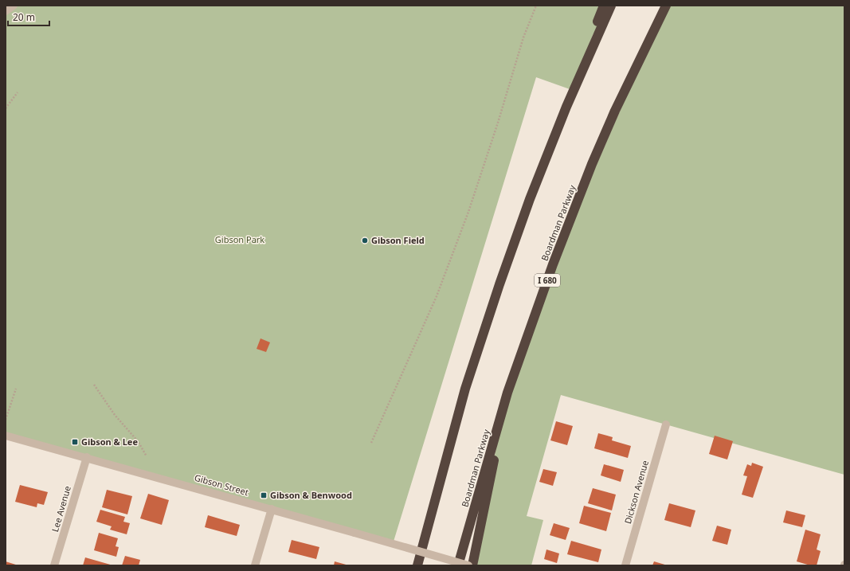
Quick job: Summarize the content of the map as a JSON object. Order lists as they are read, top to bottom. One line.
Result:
{"streets":{"highway":["Boardman Parkway","I 680"],"street":["Gibson Street","Dickson Avenue","Lee Avenue"]},"crossings":[["Gibson Street","Lee Avenue"]],"parks":["Gibson Park"],"places":{"other":["Gibson Field"],"transit":["Gibson & Lee","Gibson & Benwood"]},"scale_bar":"20 m"}
